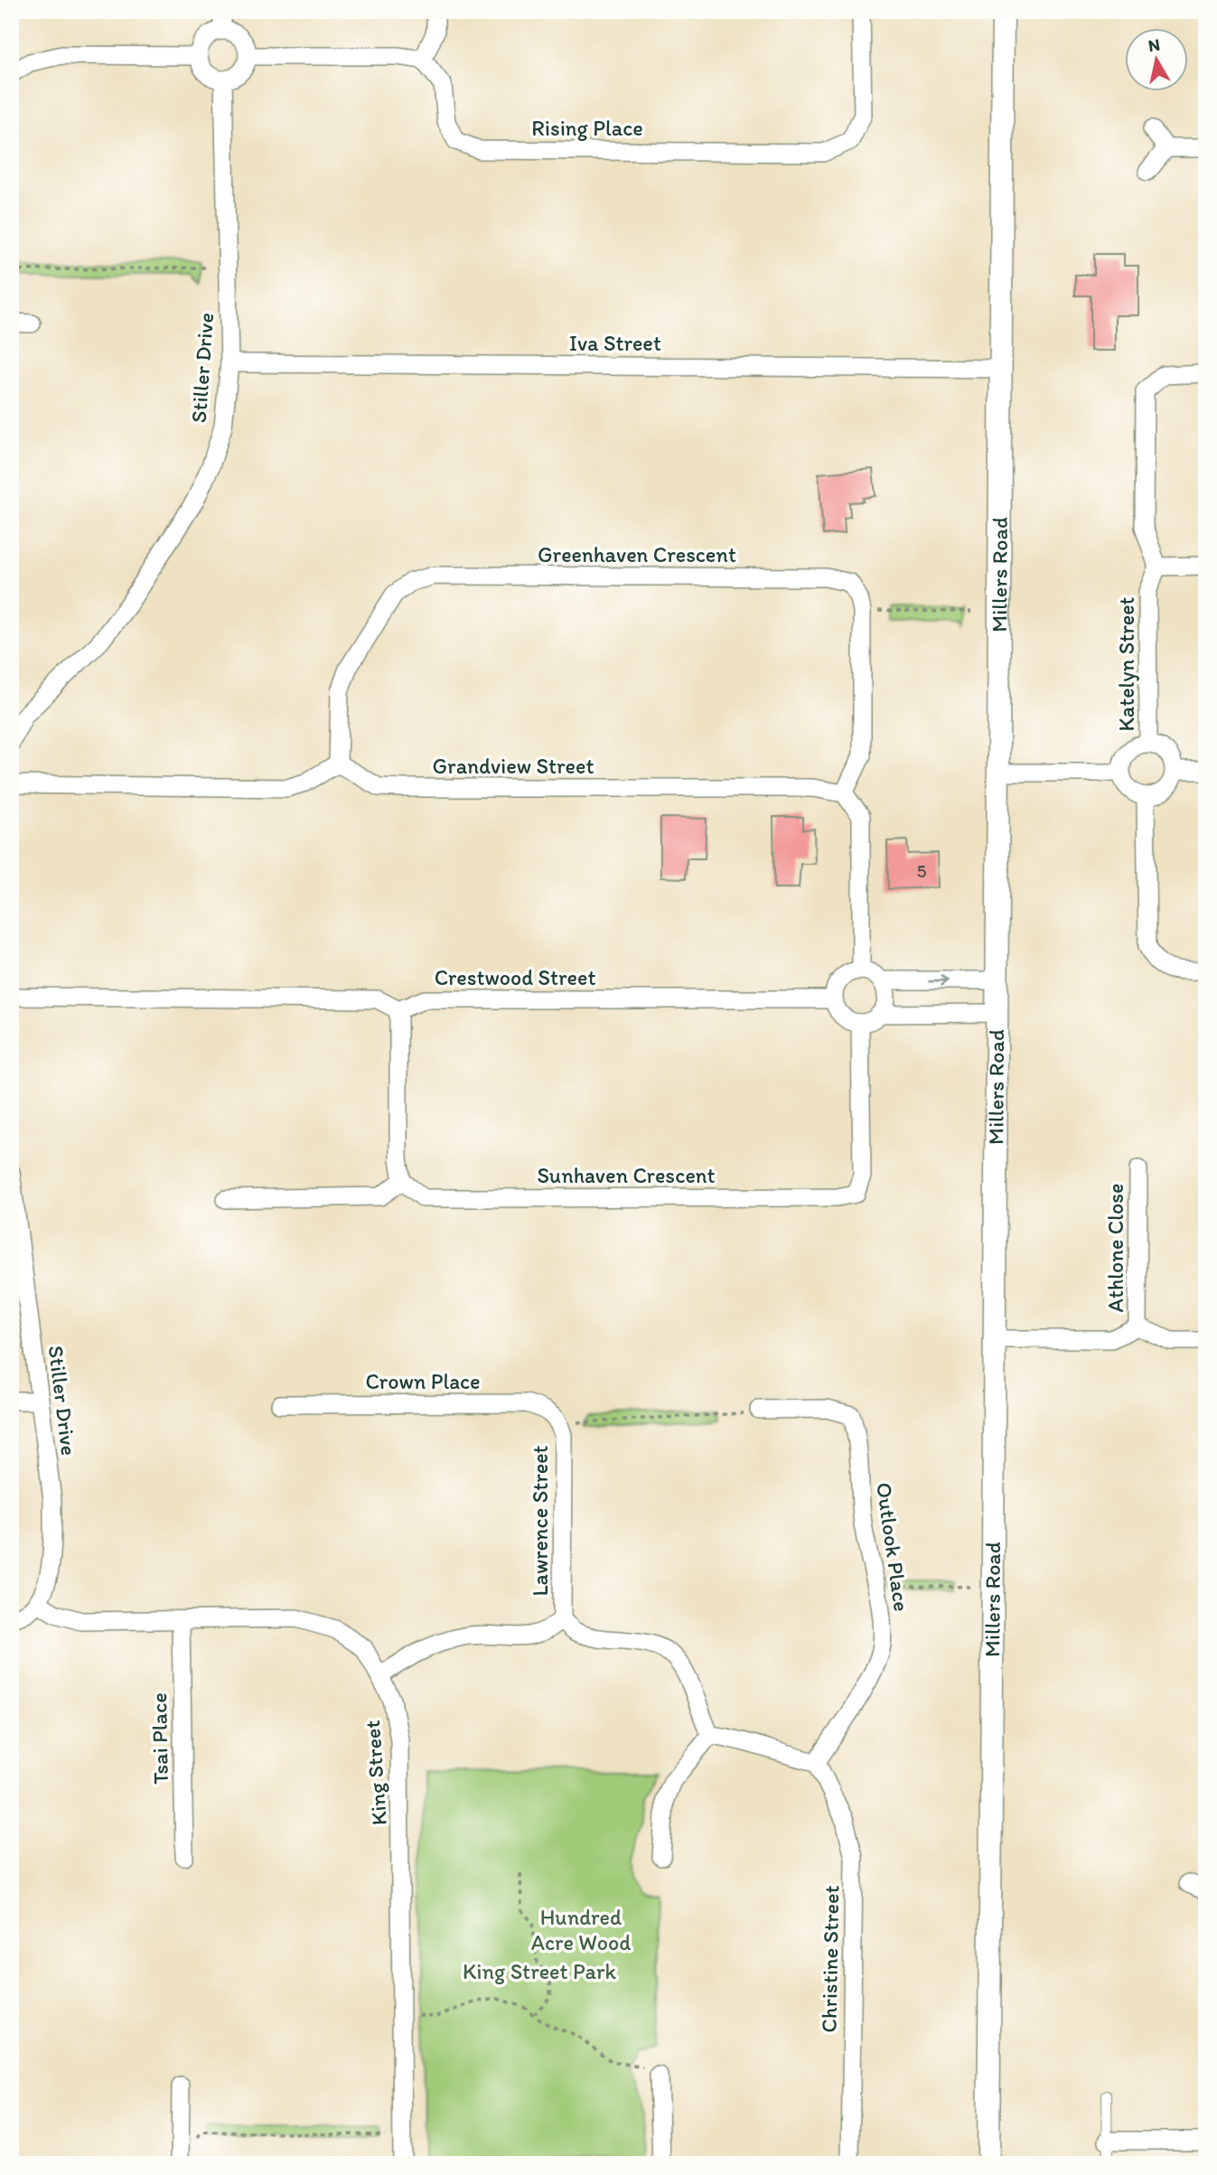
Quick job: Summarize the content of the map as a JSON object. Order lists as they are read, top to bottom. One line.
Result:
{"streets":{"street":["Rising Place","Iva Street","Stiller Drive","Greenhaven Crescent","Millers Road","Katelyn Street","Grandview Street","Crestwood Street","Sunhaven Crescent","Athlone Close","Crown Place","Lawrence Street","Outlook Place","Tsai Place","King Street","Christine Street"]},"crossings":[["Iva Street","Stiller Drive"],["Iva Street","Millers Road"],["Stiller Drive","King Street"],["Greenhaven Crescent","Grandview Street"],["Crestwood Street","Sunhaven Crescent"],["Crown Place","Lawrence Street"],["Outlook Place","Christine Street"],["Tsai Place","King Street"]],"parks":["Hundred Acre Wood","King Street Park"],"house_numbers":["5"],"north":"top"}
